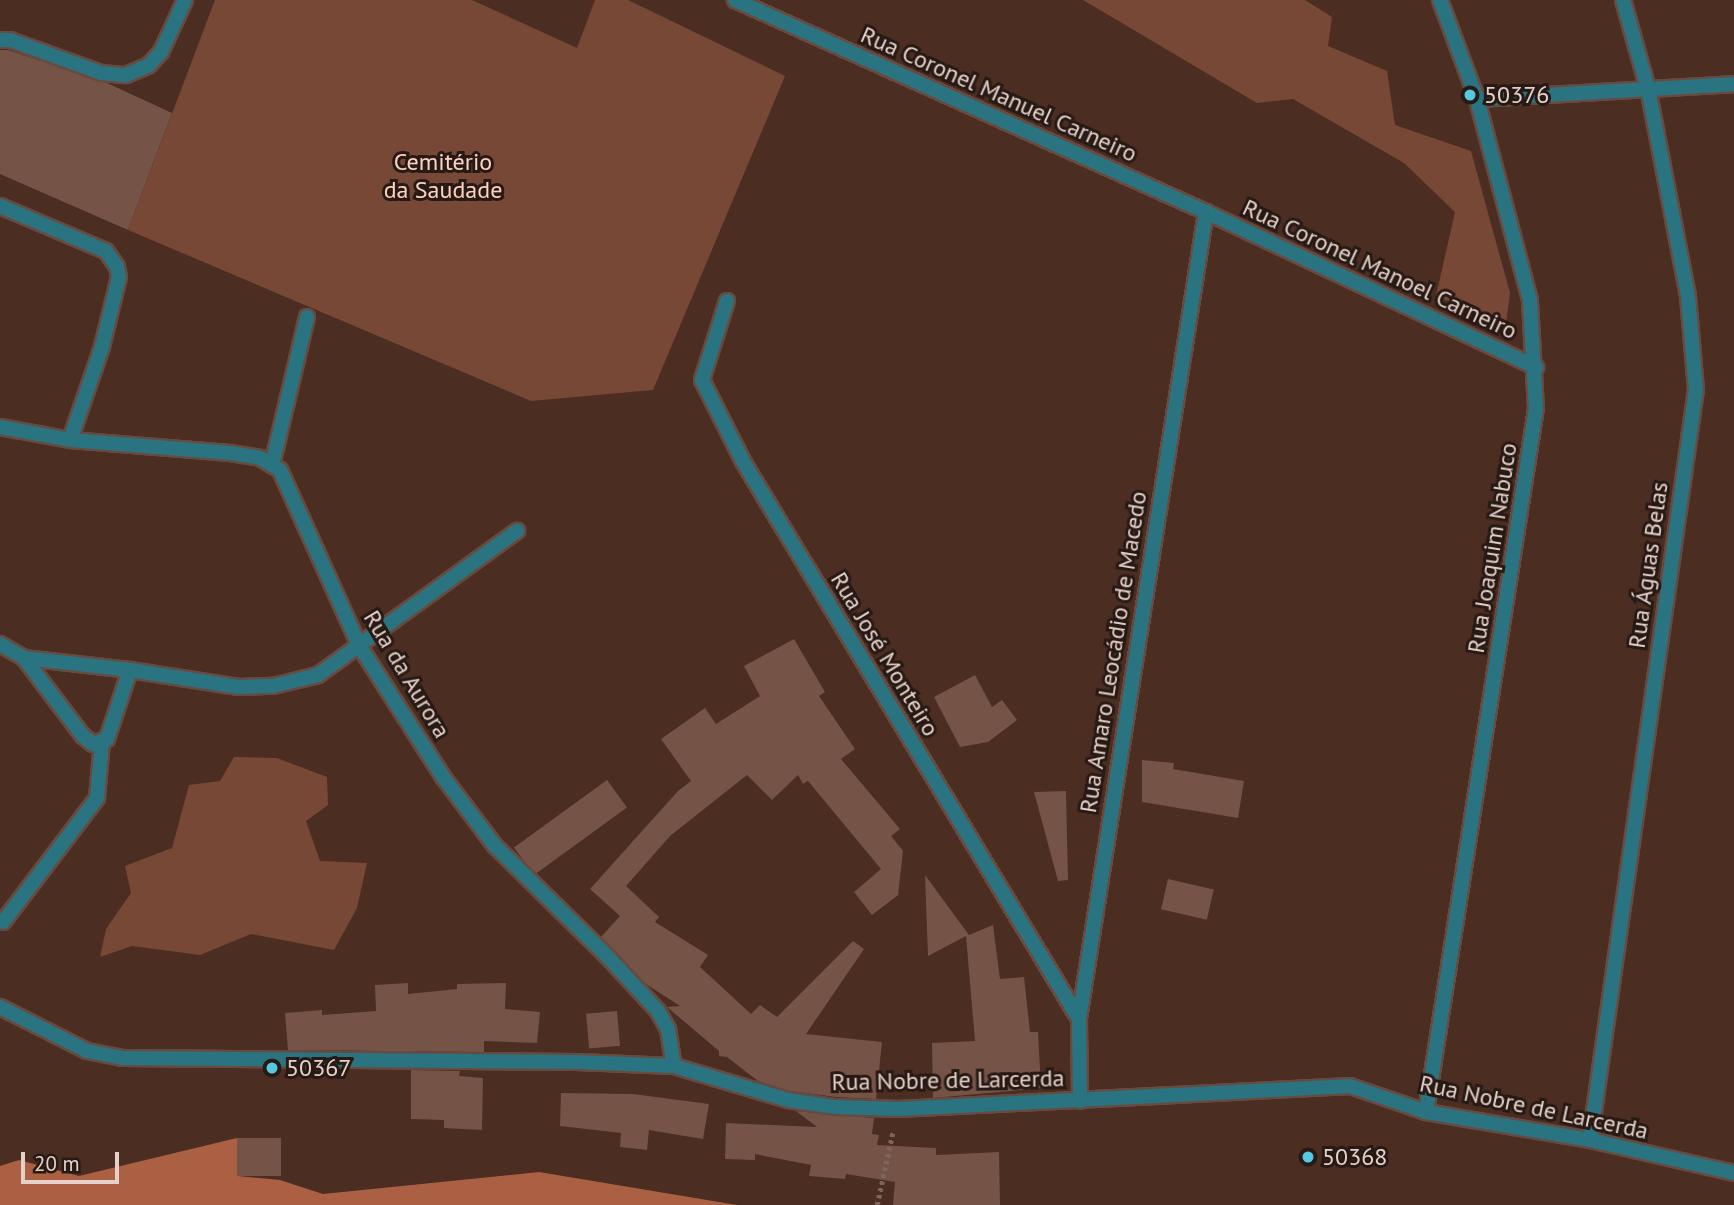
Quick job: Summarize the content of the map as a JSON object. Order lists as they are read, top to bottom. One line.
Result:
{"streets":{"street":["Rua Coronel Manuel Carneiro","Rua Coronel Manoel Carneiro","Rua Joaquim Nabuco","Rua Águas Belas","Rua Amaro Leocádio de Macedo","Rua José Monteiro","Rua da Aurora","Rua Nobre de Larcerda"]},"crossings":[["Rua Coronel Manuel Carneiro","Rua Coronel Manoel Carneiro"],["Rua Coronel Manuel Carneiro","Rua Amaro Leocádio de Macedo"],["Rua Coronel Manoel Carneiro","Rua Joaquim Nabuco"],["Rua Coronel Manoel Carneiro","Rua Amaro Leocádio de Macedo"],["Rua Joaquim Nabuco","Rua Nobre de Larcerda"],["Rua Águas Belas","Rua Nobre de Larcerda"],["Rua Amaro Leocádio de Macedo","Rua José Monteiro"],["Rua Amaro Leocádio de Macedo","Rua Nobre de Larcerda"],["Rua da Aurora","Rua Nobre de Larcerda"]],"parks":["Cemitério da Saudade"],"places":["50376","50367","50368"],"scale_bar":"20 m"}
